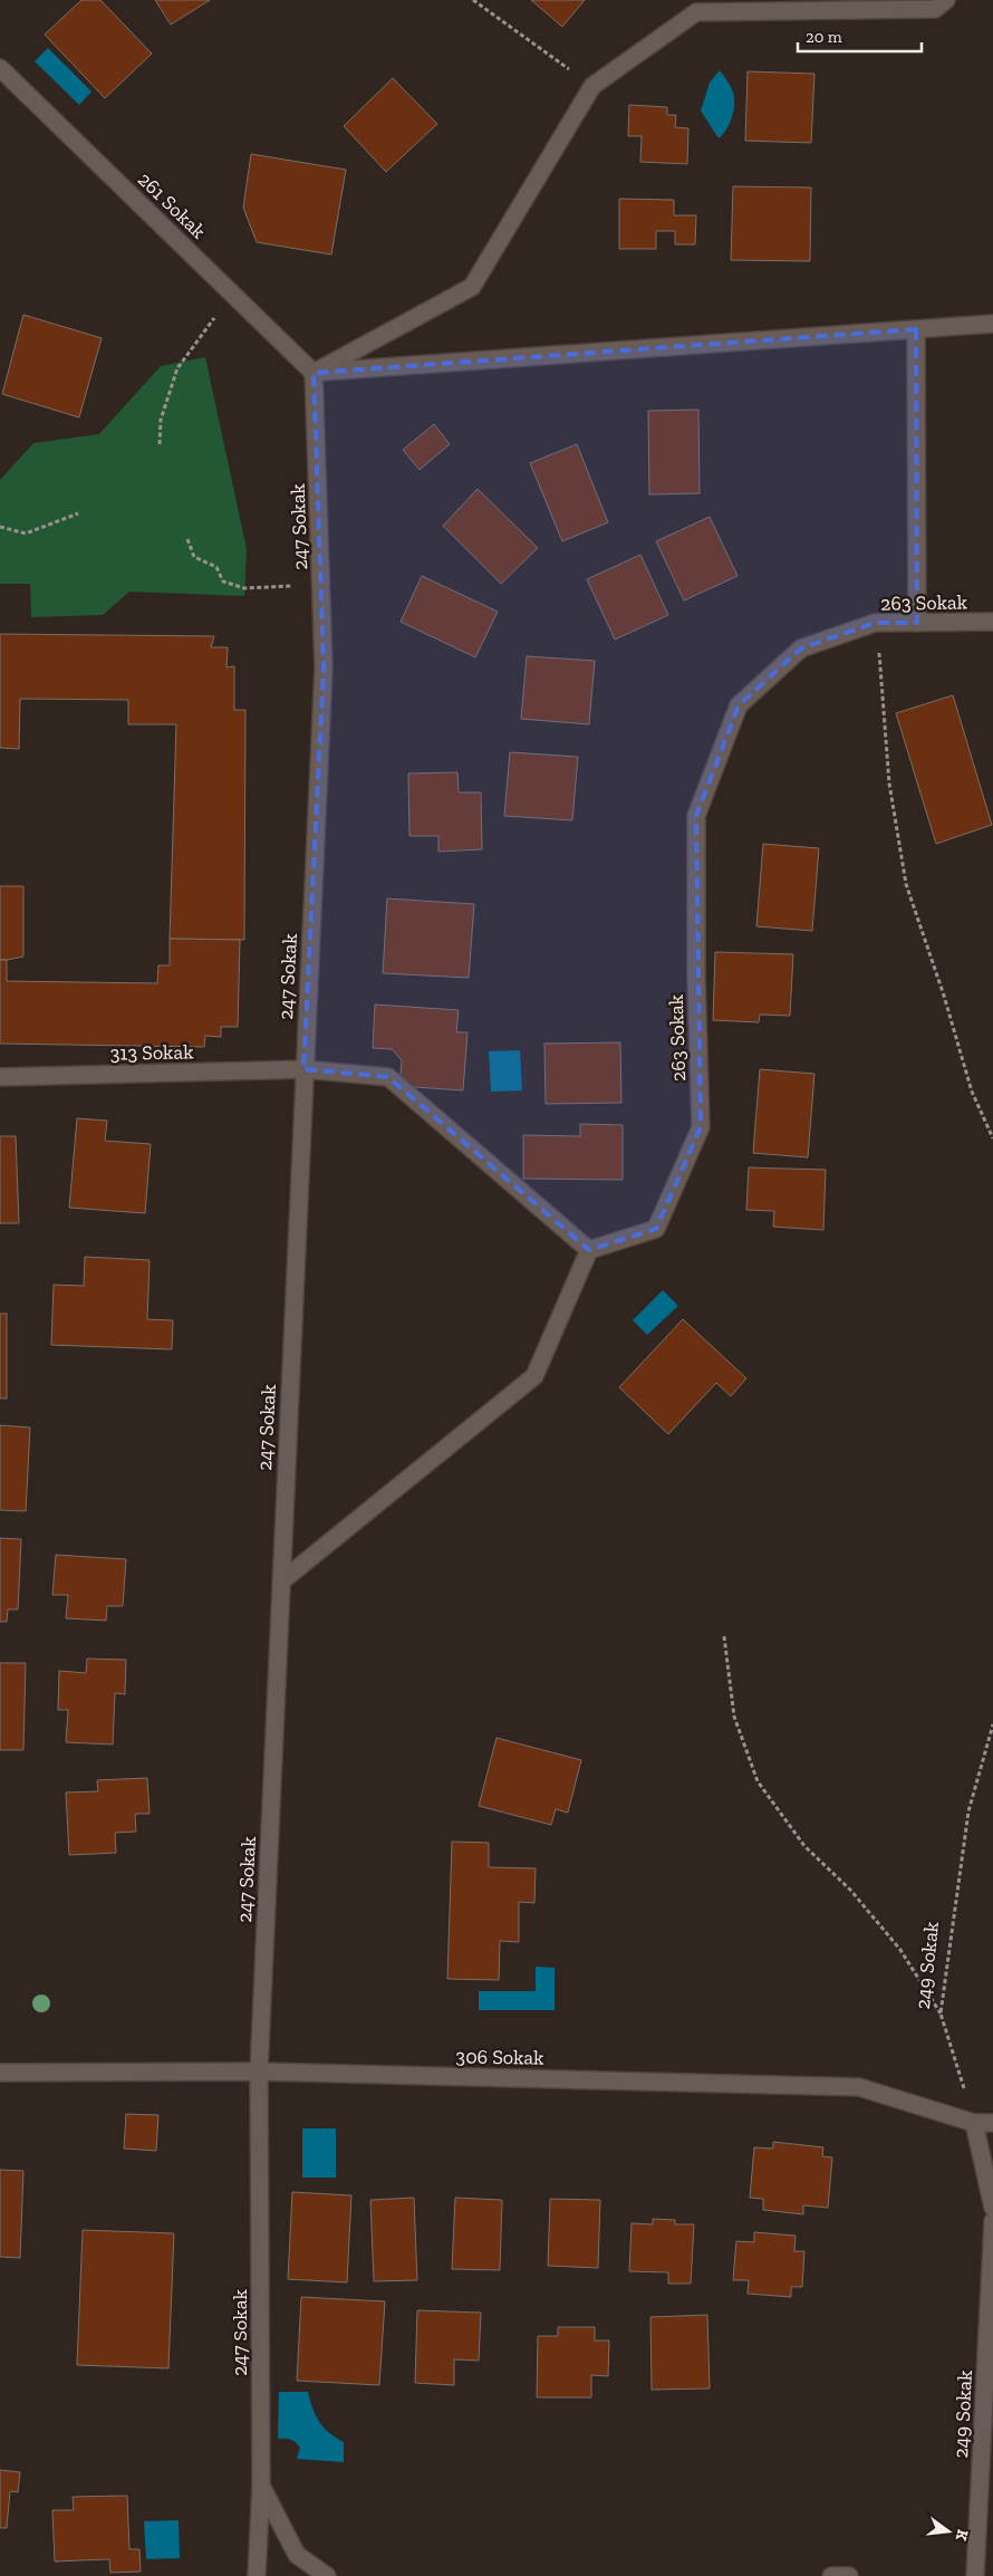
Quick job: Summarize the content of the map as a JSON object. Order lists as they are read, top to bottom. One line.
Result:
{"streets":{"street":["261 Sokak","247 Sokak","263 Sokak","313 Sokak","249 Sokak","306 Sokak"]},"crossings":[["261 Sokak","247 Sokak"],["247 Sokak","313 Sokak"],["247 Sokak","306 Sokak"],["249 Sokak","306 Sokak"]],"scale_bar":"20 m","north":"right"}
